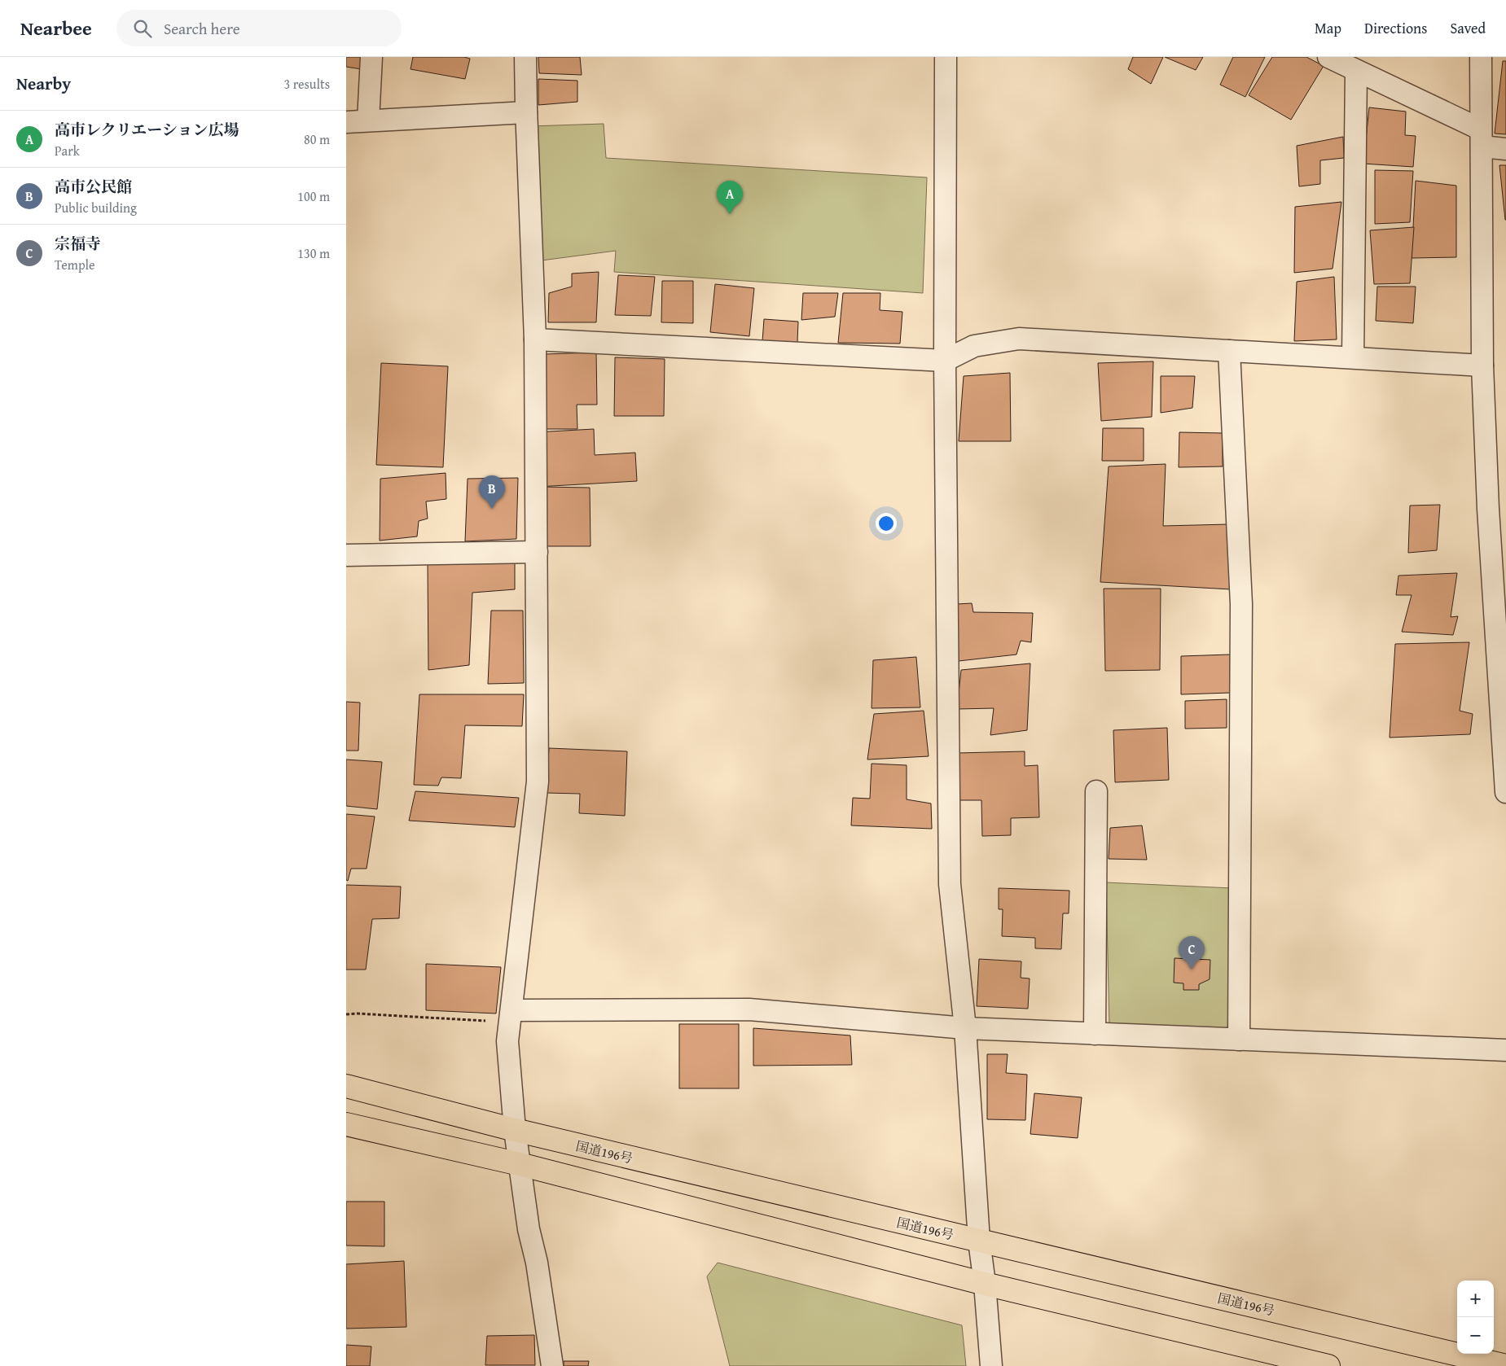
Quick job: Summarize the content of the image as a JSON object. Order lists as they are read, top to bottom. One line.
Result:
{"streets":{"highway":["国道196号"]},"page":{"header":"Nearbee","search":"Search here","nav":["Map","Directions","Saved"],"heading":["Nearby","3 results"],"list":[{"mark":"A","name":"高市レクリエーション広場","note":"Park","value":"80 m"},{"mark":"B","name":"高市公民館","note":"Public building","value":"100 m"},{"mark":"C","name":"宗福寺","note":"Temple","value":"130 m"}],"pins":["A","B","C"],"map_buttons":["+","−"]}}
